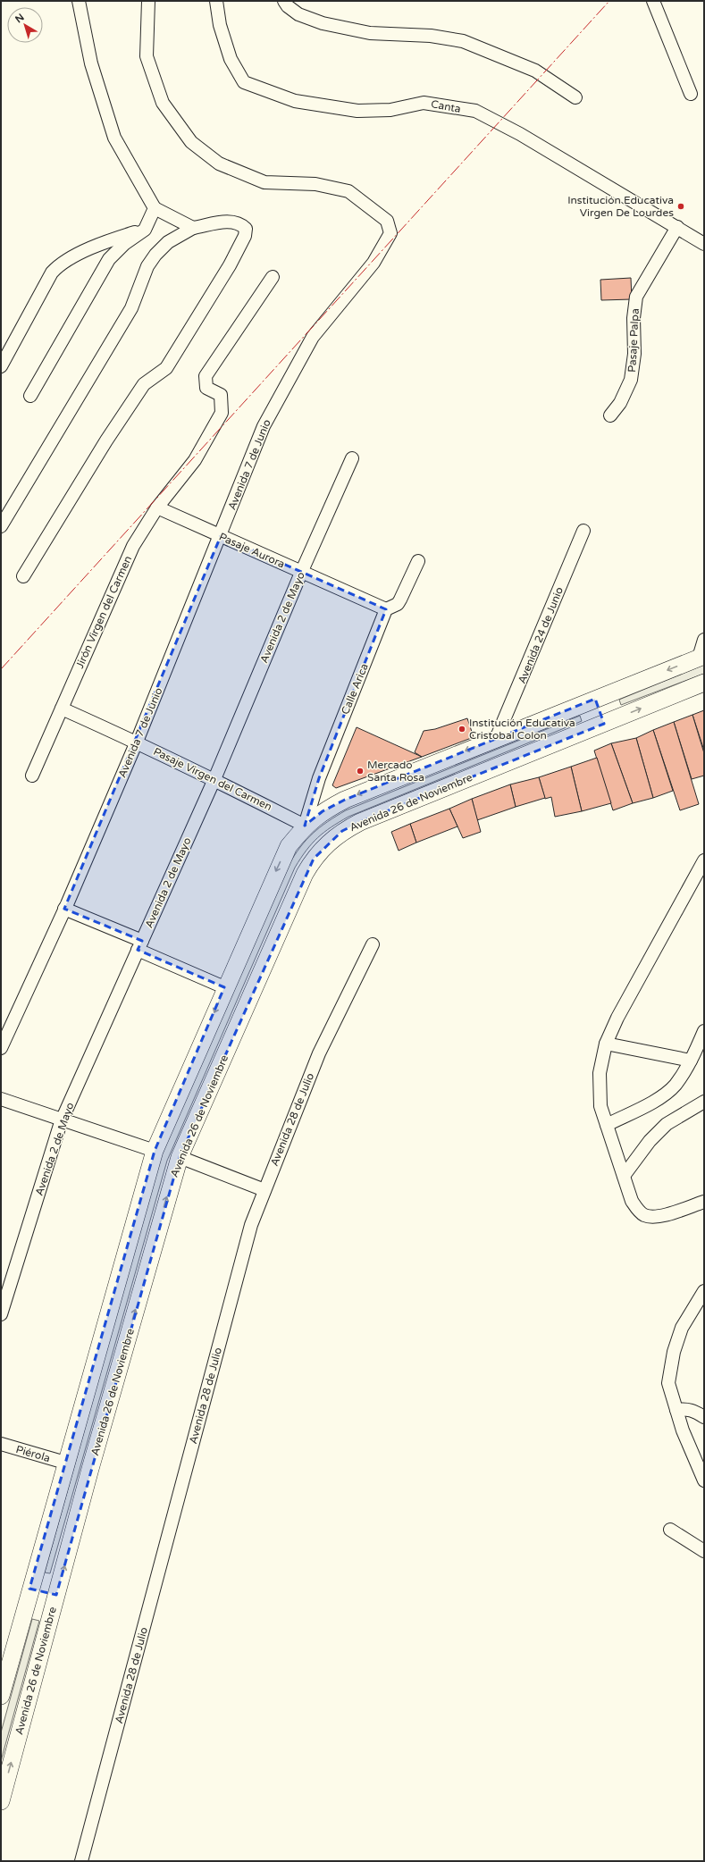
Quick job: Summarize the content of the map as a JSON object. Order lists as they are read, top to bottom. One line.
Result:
{"streets":{"main road":["Avenida 26 de Noviembre"],"street":["Canta","Pasaje Palpa","Avenida 7 de Junio","Pasaje Aurora","Jirón Virgen del Carmen","Avenida 2 de Mayo","Avenida 24 de Junio","Calle Arica","Pasaje Virgen del Carmen","Avenida 28 de Julio","Piérola"]},"crossings":[["Canta","Pasaje Palpa"],["Avenida 7 de Junio","Pasaje Aurora"],["Avenida 7 de Junio","Pasaje Virgen del Carmen"],["Pasaje Aurora","Jirón Virgen del Carmen"],["Pasaje Aurora","Avenida 2 de Mayo"],["Pasaje Aurora","Calle Arica"],["Jirón Virgen del Carmen","Pasaje Virgen del Carmen"],["Avenida 2 de Mayo","Pasaje Virgen del Carmen"],["Calle Arica","Pasaje Virgen del Carmen"]],"places":["Institución Educativa Virgen De Lourdes","Institución Educativa Cristobal Colon","Mercado Santa Rosa"],"north":"top left"}
